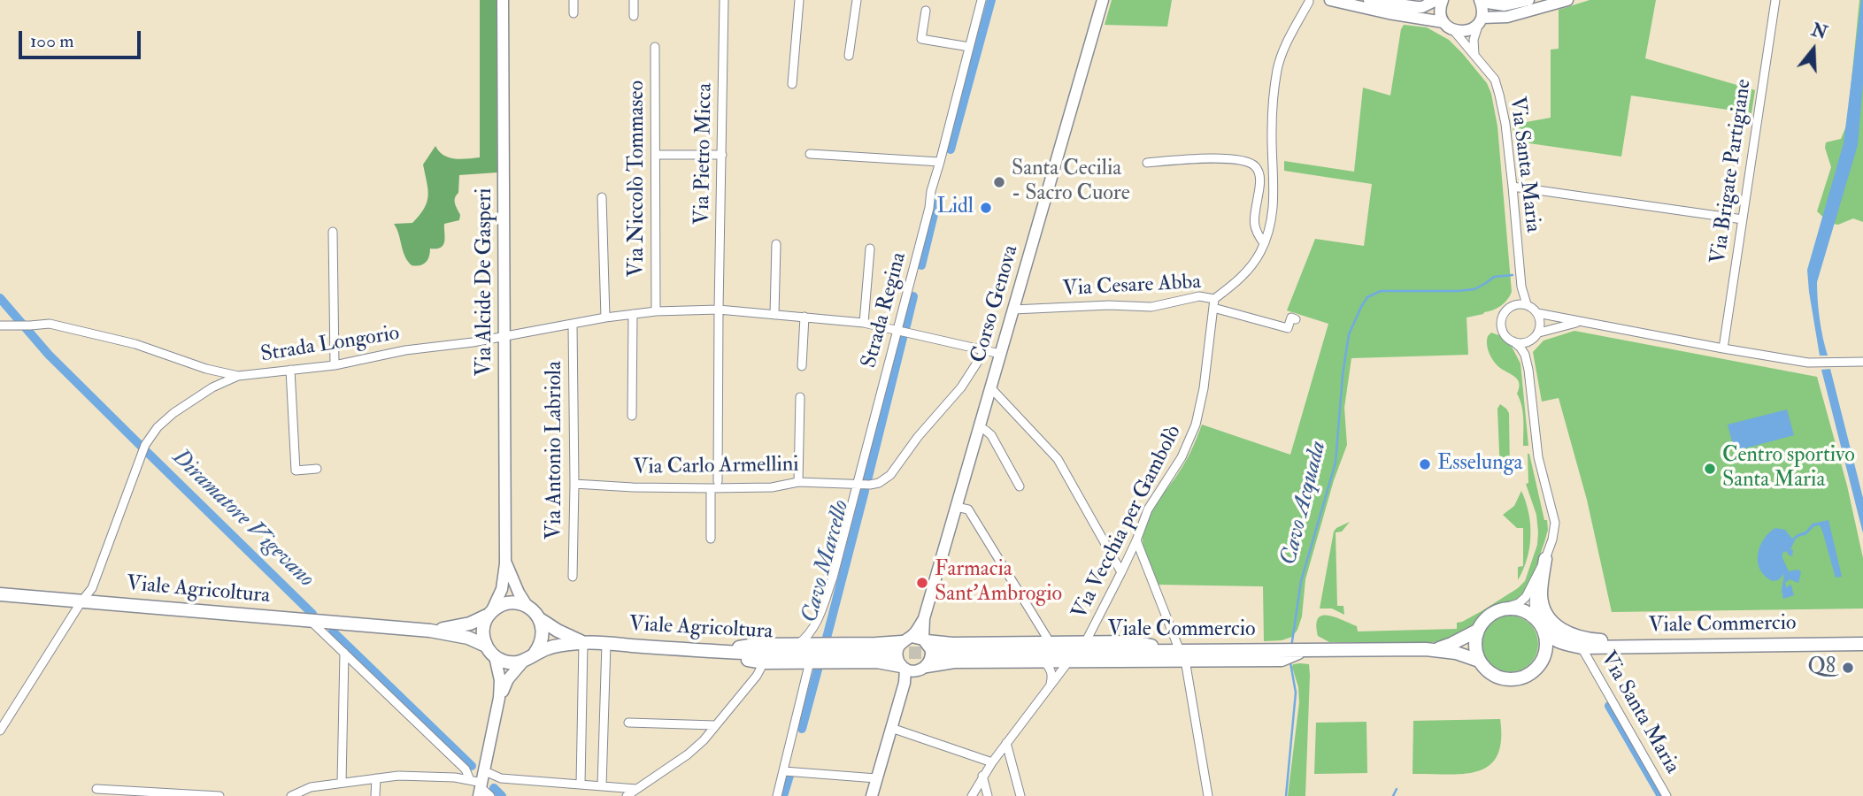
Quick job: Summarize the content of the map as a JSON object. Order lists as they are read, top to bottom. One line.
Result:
{"streets":{"main road":["Via Alcide De Gasperi","Corso Genova","Viale Agricoltura","Viale Commercio"],"street":["Via Pietro Micca","Via Santa Maria","Via Brigate Partigiane","Via Niccolò Tommaseo","Via Cesare Abba","Strada Regina","Strada Longorio","Via Antonio Labriola","Via Carlo Armellini","Via Vecchia per Gambolò"]},"crossings":[["Via Pietro Micca","Strada Longorio"],["Via Santa Maria","Viale Commercio"],["Via Niccolò Tommaseo","Strada Longorio"],["Via Alcide De Gasperi","Strada Longorio"],["Via Alcide De Gasperi","Viale Agricoltura"],["Via Cesare Abba","Corso Genova"],["Via Cesare Abba","Via Vecchia per Gambolò"],["Corso Genova","Strada Longorio"],["Strada Regina","Strada Longorio"],["Strada Regina","Via Carlo Armellini"],["Strada Longorio","Via Antonio Labriola"],["Strada Longorio","Via Carlo Armellini"],["Strada Longorio","Viale Agricoltura"],["Via Antonio Labriola","Via Carlo Armellini"]],"water":["Cavo Acquada","Diramatore Vigevano","Cavo Marcello"],"places":["Santa Cecilia - Sacro Cuore","Lidl","Esselunga","Centro sportivo Santa Maria","Farmacia Sant'Ambrogio","Q8"],"scale_bar":"100 m","north":"top"}
